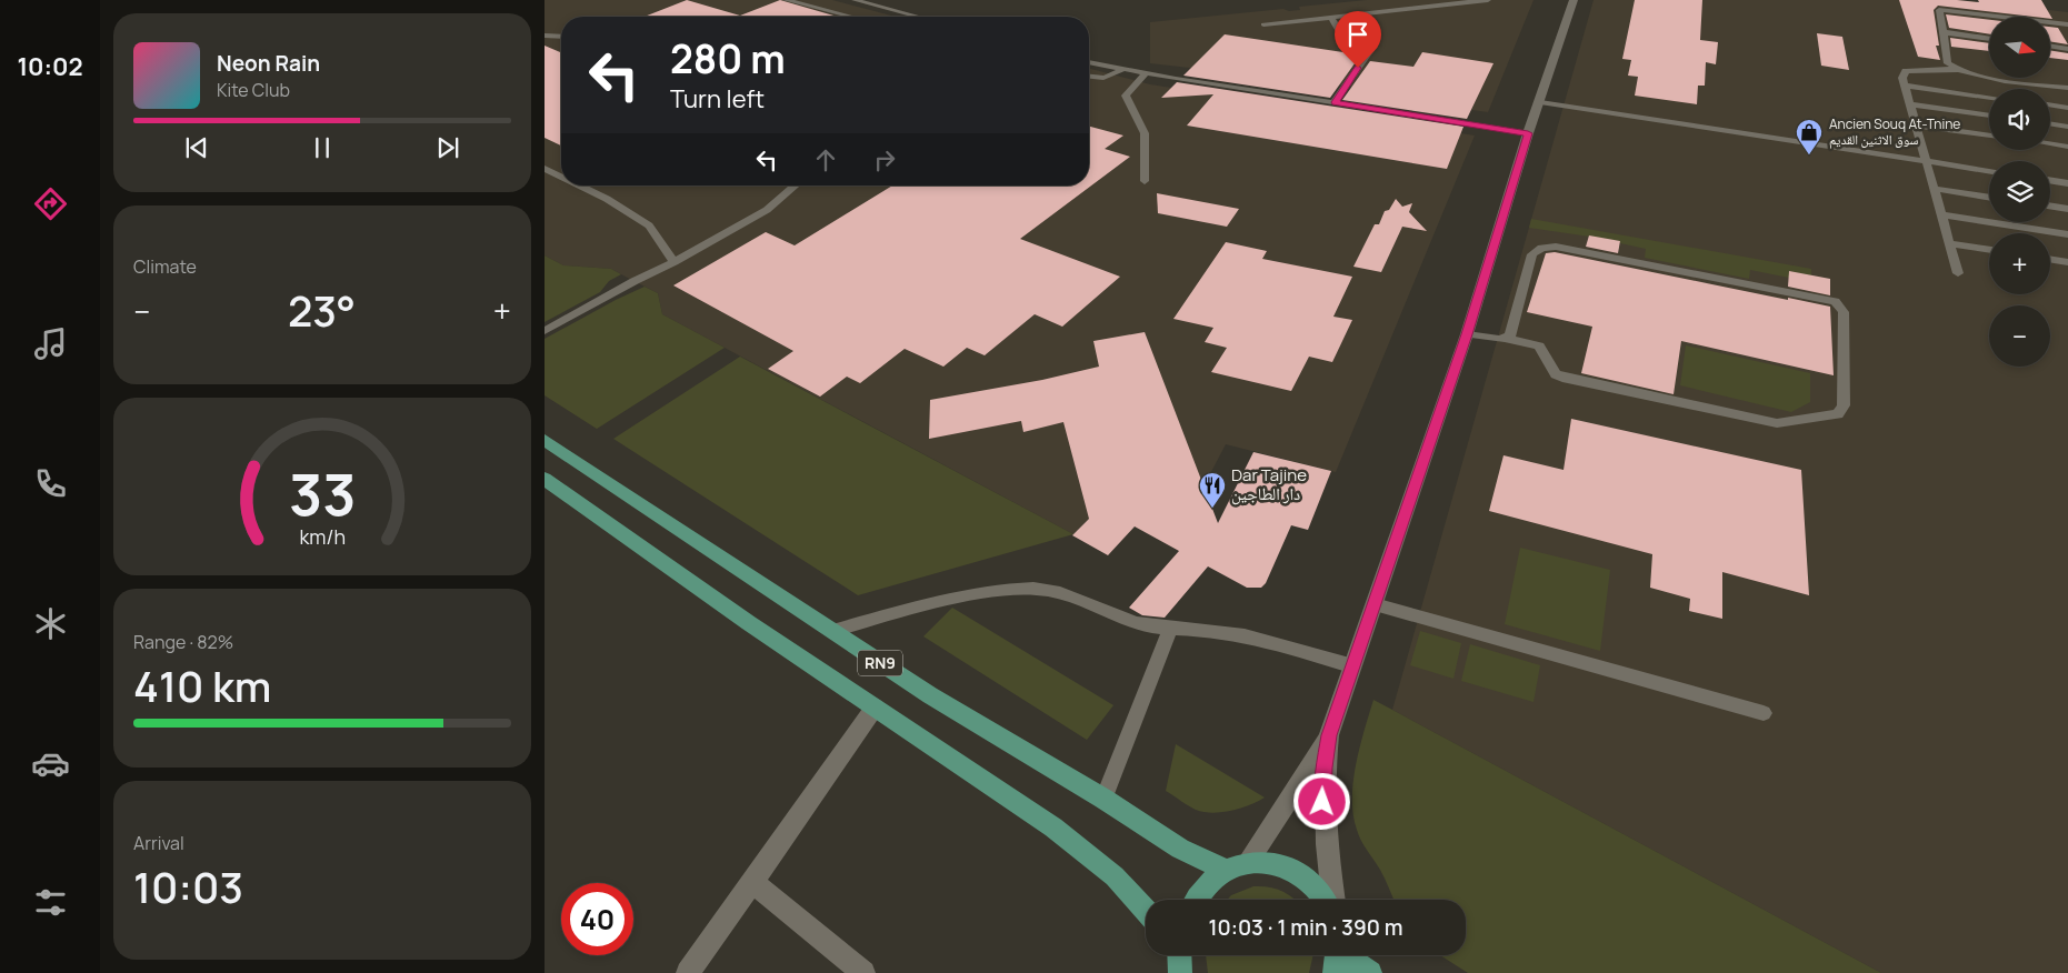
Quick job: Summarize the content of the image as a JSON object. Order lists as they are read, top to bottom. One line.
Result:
{"streets":{"main road":["RN9"]},"places":{"shop":["Ancien Souq At-Tnine سوق الاثنين القديم"],"restaurant":["Dar Tajine دار الطاجين"]},"north":"right","page":{"tabs":"10:02","map_buttons":["+","−"],"turn":["280 m","Turn left"],"song":["Neon Rain","Kite Club"],"tile":["Climate",["Range · 82%","410 km"],["Arrival","10:03"]],"heat":["−","23°","+"],"limit":"40","trip":"10:03 · 1 min · 390 m","gauge":["33","km/h"]}}
